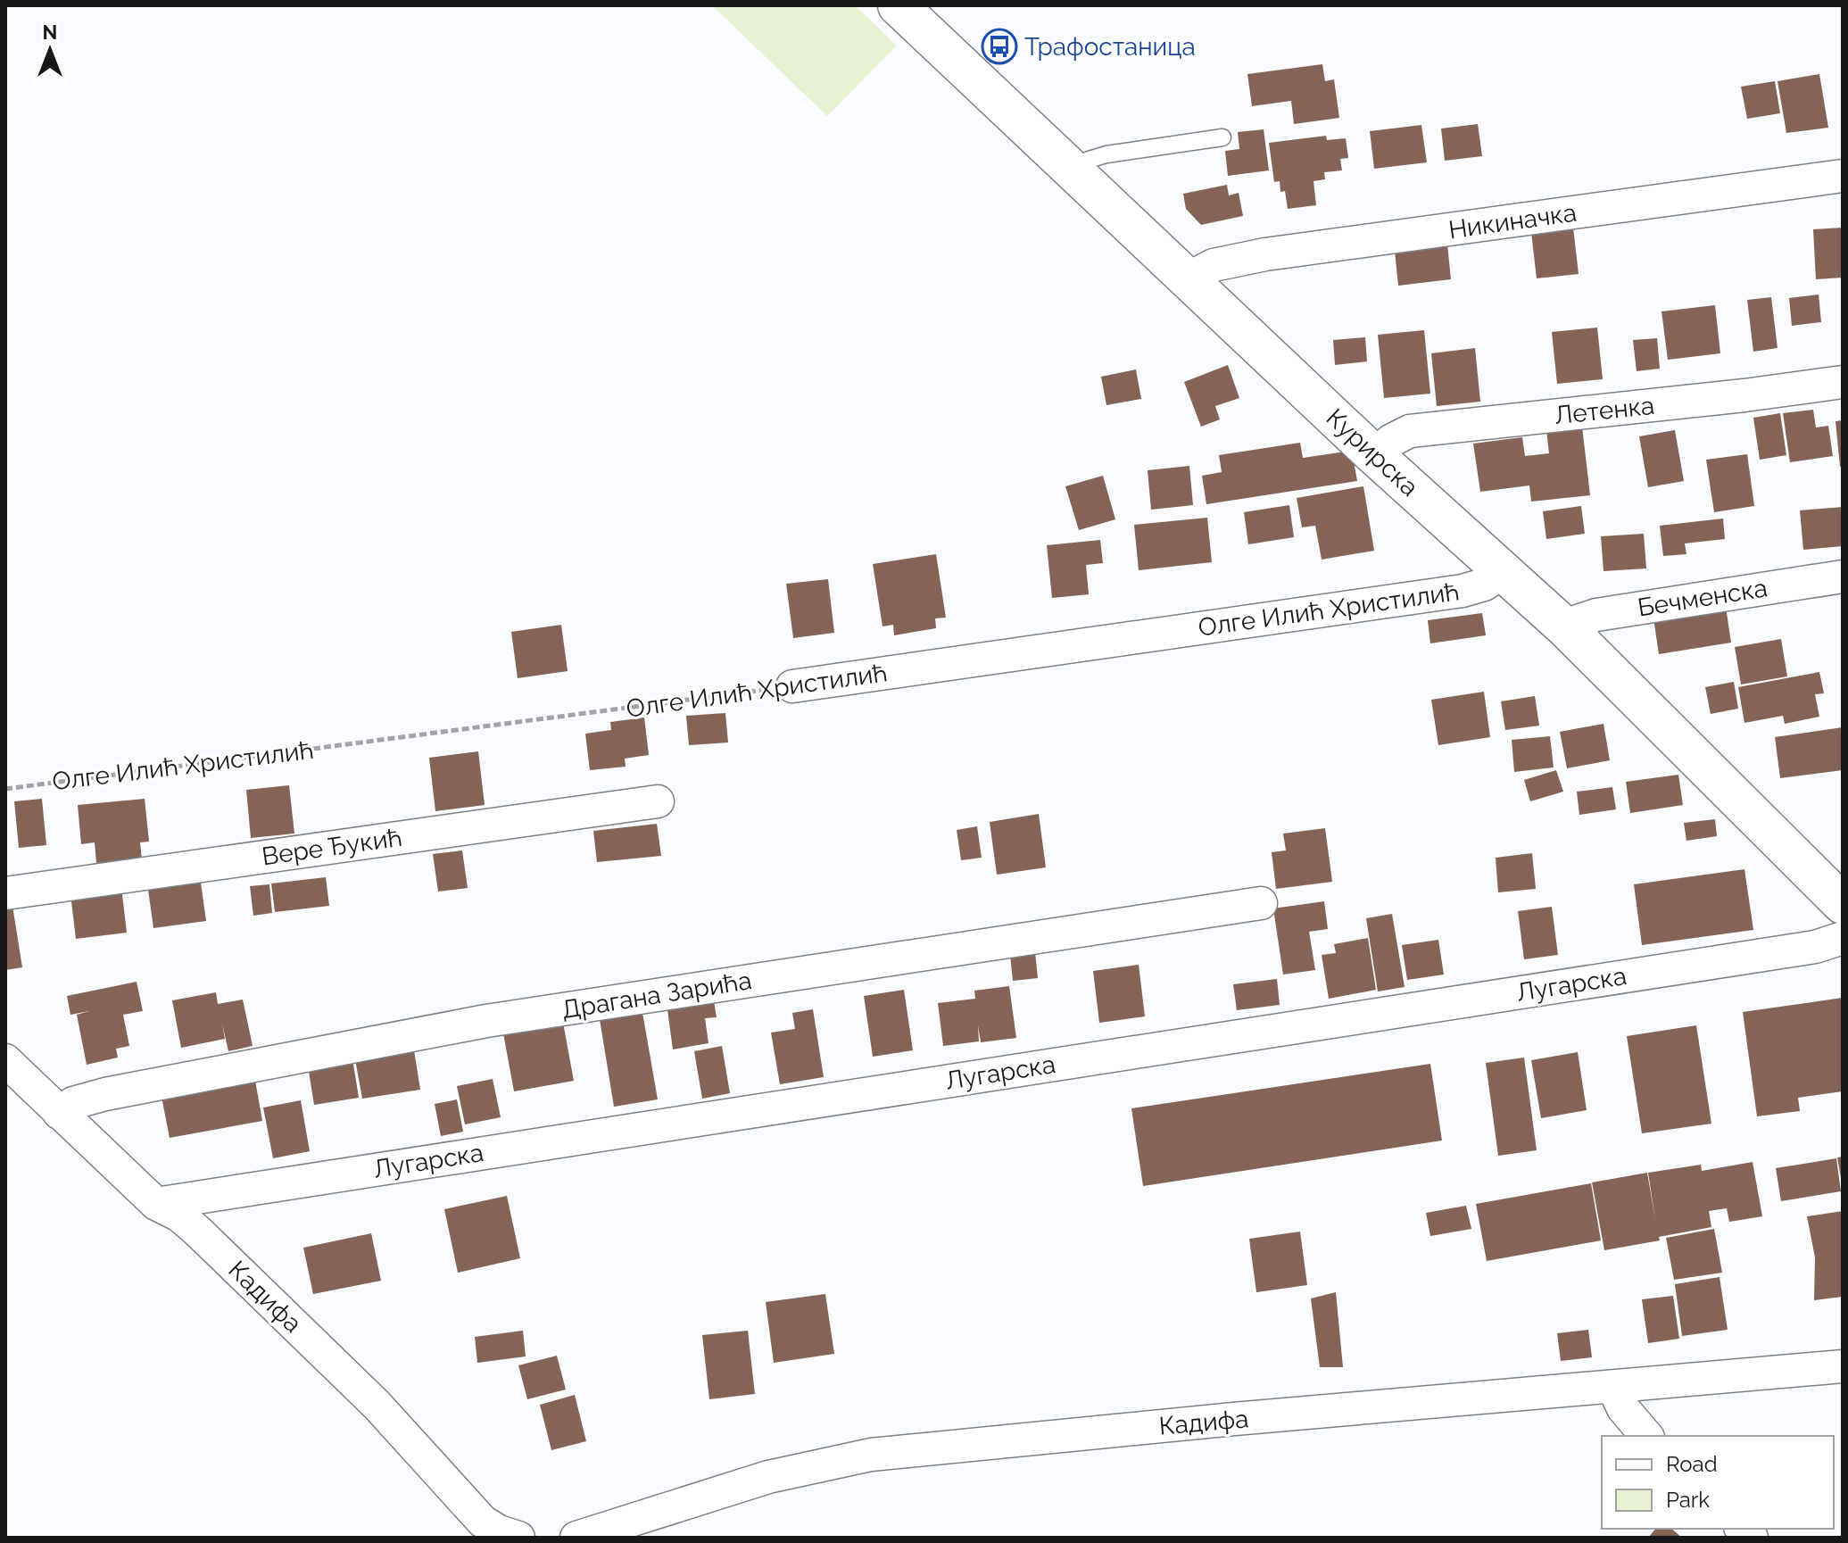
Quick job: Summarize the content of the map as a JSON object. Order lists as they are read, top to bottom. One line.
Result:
{"streets":{"street":["Никиначка","Летенка","Курирска","Бечменска","Олге Илић Христилић","Вере Ђукић","Лугарска","Драгана Зарића","Кадифа"]},"crossings":[["Никиначка","Курирска"],["Летенка","Курирска"],["Курирска","Бечменска"],["Курирска","Олге Илић Христилић"],["Лугарска","Кадифа"],["Драгана Зарића","Кадифа"]],"places":{"bus stop":["Трафостаница"]},"legend":["Road","Park"],"north":"top"}
